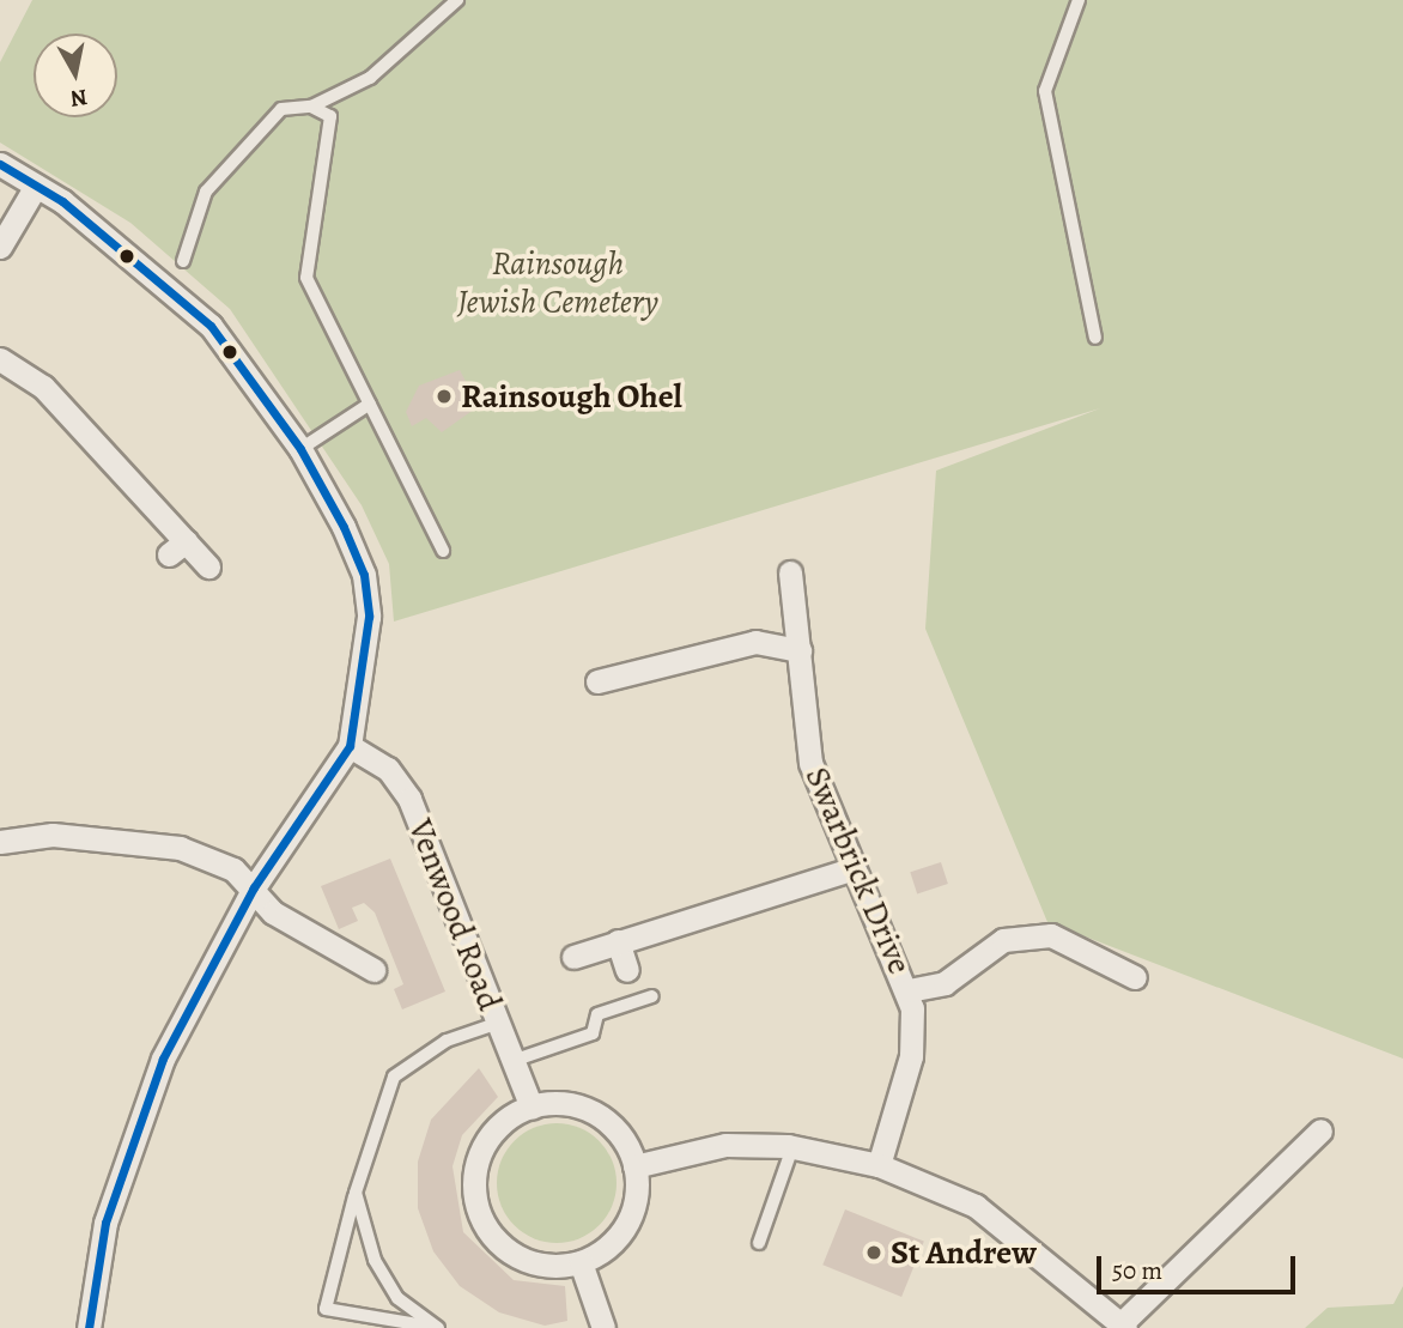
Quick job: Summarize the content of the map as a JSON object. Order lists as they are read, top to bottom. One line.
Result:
{"streets":{"street":["Swarbrick Drive","Venwood Road"]},"parks":["Rainsough Jewish Cemetery"],"places":["Rainsough Ohel","St Andrew"],"scale_bar":"50 m","north":"bottom"}
